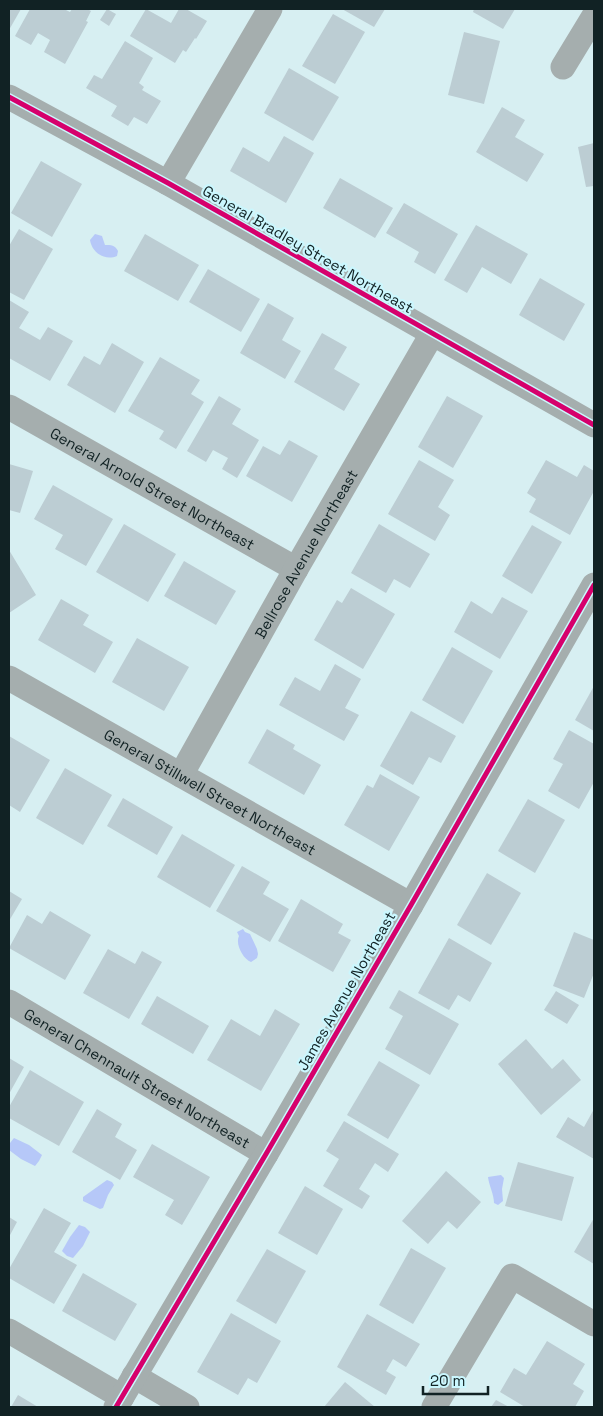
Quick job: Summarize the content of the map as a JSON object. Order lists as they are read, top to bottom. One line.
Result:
{"streets":{"street":["General Bradley Street Northeast","General Arnold Street Northeast","Bellrose Avenue Northeast","General Stillwell Street Northeast","James Avenue Northeast","General Chennault Street Northeast"]},"crossings":[["General Bradley Street Northeast","Bellrose Avenue Northeast"],["General Arnold Street Northeast","Bellrose Avenue Northeast"],["Bellrose Avenue Northeast","General Stillwell Street Northeast"],["General Stillwell Street Northeast","James Avenue Northeast"],["James Avenue Northeast","General Chennault Street Northeast"]],"scale_bar":"20 m"}
